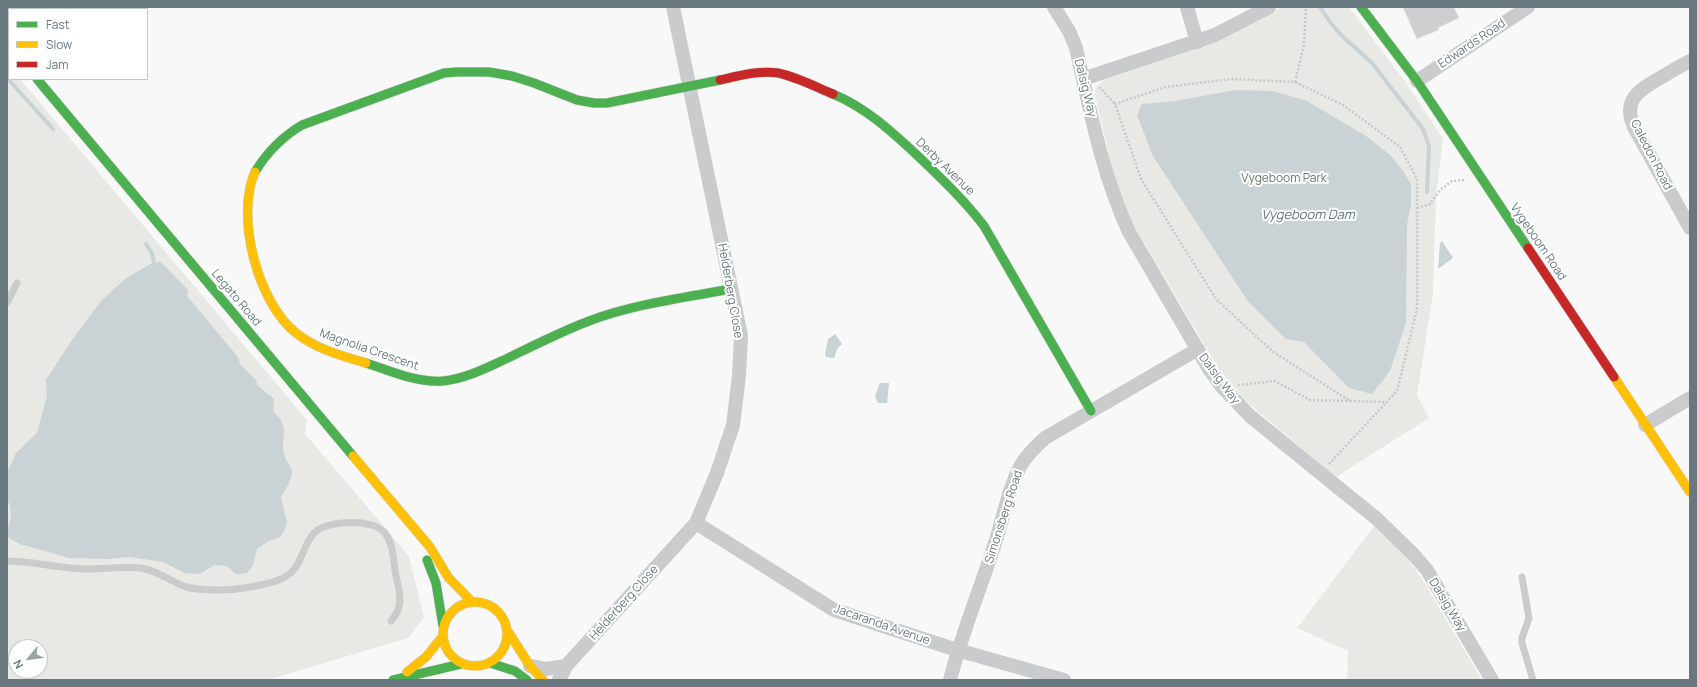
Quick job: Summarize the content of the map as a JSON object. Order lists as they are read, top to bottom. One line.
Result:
{"streets":{"street":["Edwards Road","Dalsig Way","Caledon Road","Derby Avenue","Vygeboom Road","Helderberg Close","Legato Road","Magnolia Crescent","Simonsberg Road","Jacaranda Avenue"]},"crossings":[["Edwards Road","Vygeboom Road"],["Dalsig Way","Simonsberg Road"],["Derby Avenue","Helderberg Close"],["Derby Avenue","Magnolia Crescent"],["Derby Avenue","Simonsberg Road"],["Helderberg Close","Magnolia Crescent"],["Helderberg Close","Jacaranda Avenue"],["Simonsberg Road","Jacaranda Avenue"]],"water":["Vygeboom Dam"],"parks":["Vygeboom Park"],"legend":["Fast","Slow","Jam"],"north":"bottom left"}
